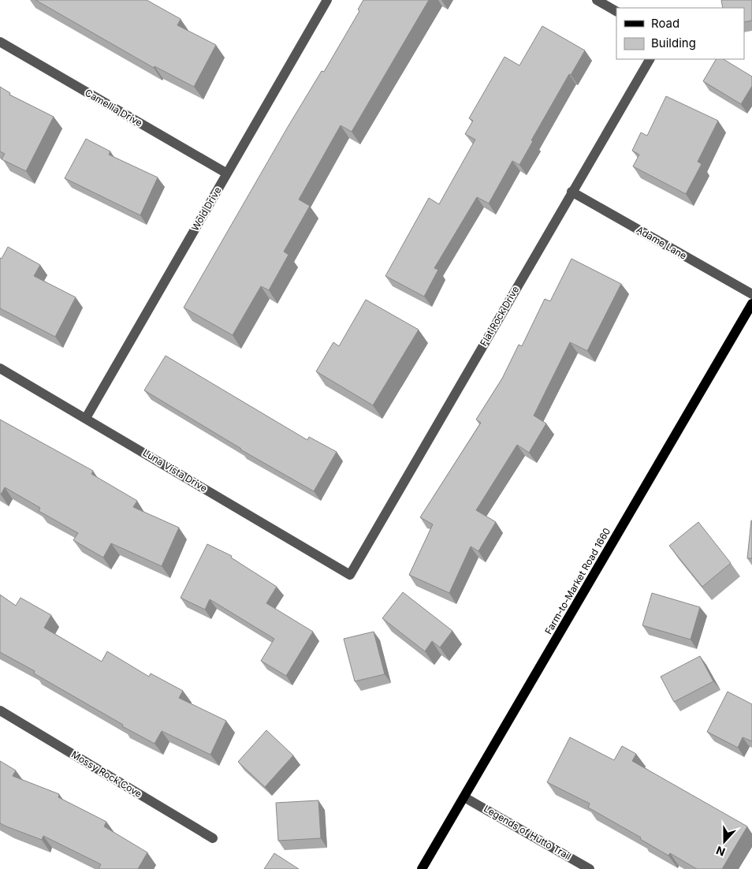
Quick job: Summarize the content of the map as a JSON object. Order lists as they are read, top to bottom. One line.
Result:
{"streets":{"main road":["Farm-to-Market Road 1660"],"street":["Camellia Drive","Wold Drive","Adame Lane","Flat Rock Drive","Luna Vista Drive","Mossy Rock Cove","Legends of Hutto Trail"]},"crossings":[["Camellia Drive","Wold Drive"],["Wold Drive","Luna Vista Drive"],["Adame Lane","Flat Rock Drive"],["Flat Rock Drive","Luna Vista Drive"],["Farm-to-Market Road 1660","Legends of Hutto Trail"]],"legend":["Road","Building"],"north":"bottom"}
